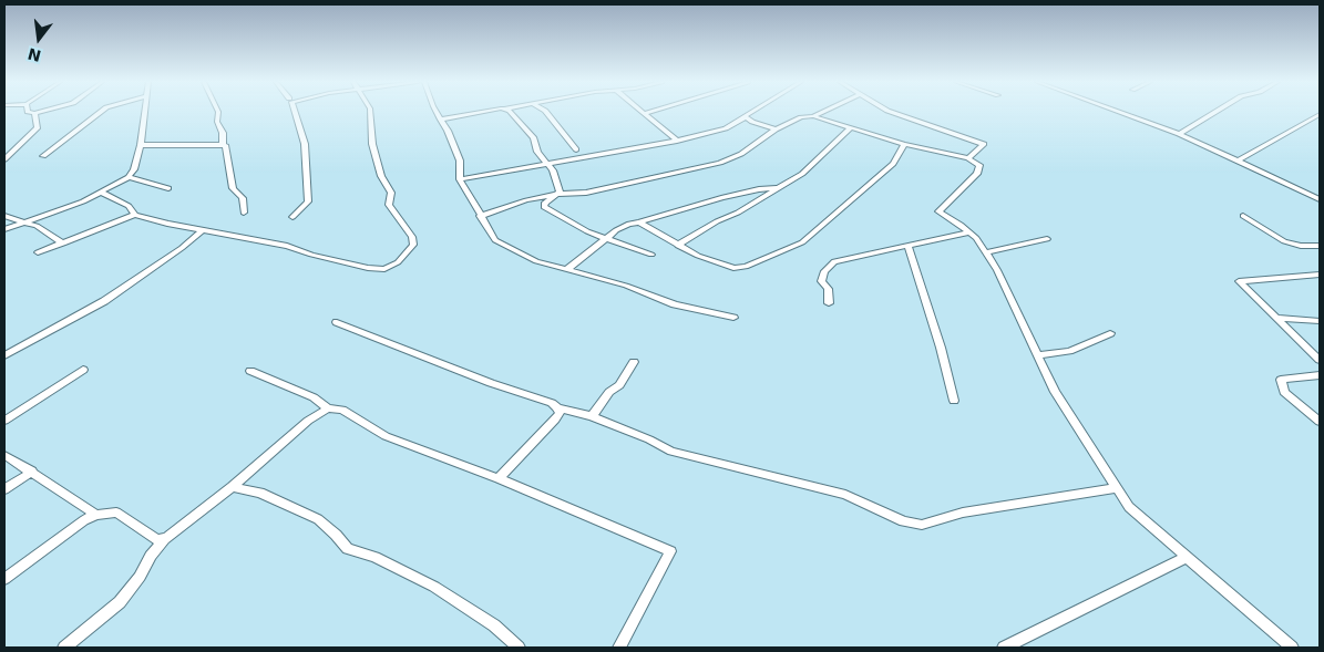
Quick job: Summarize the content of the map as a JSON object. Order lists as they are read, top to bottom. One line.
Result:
{"north":"bottom"}
